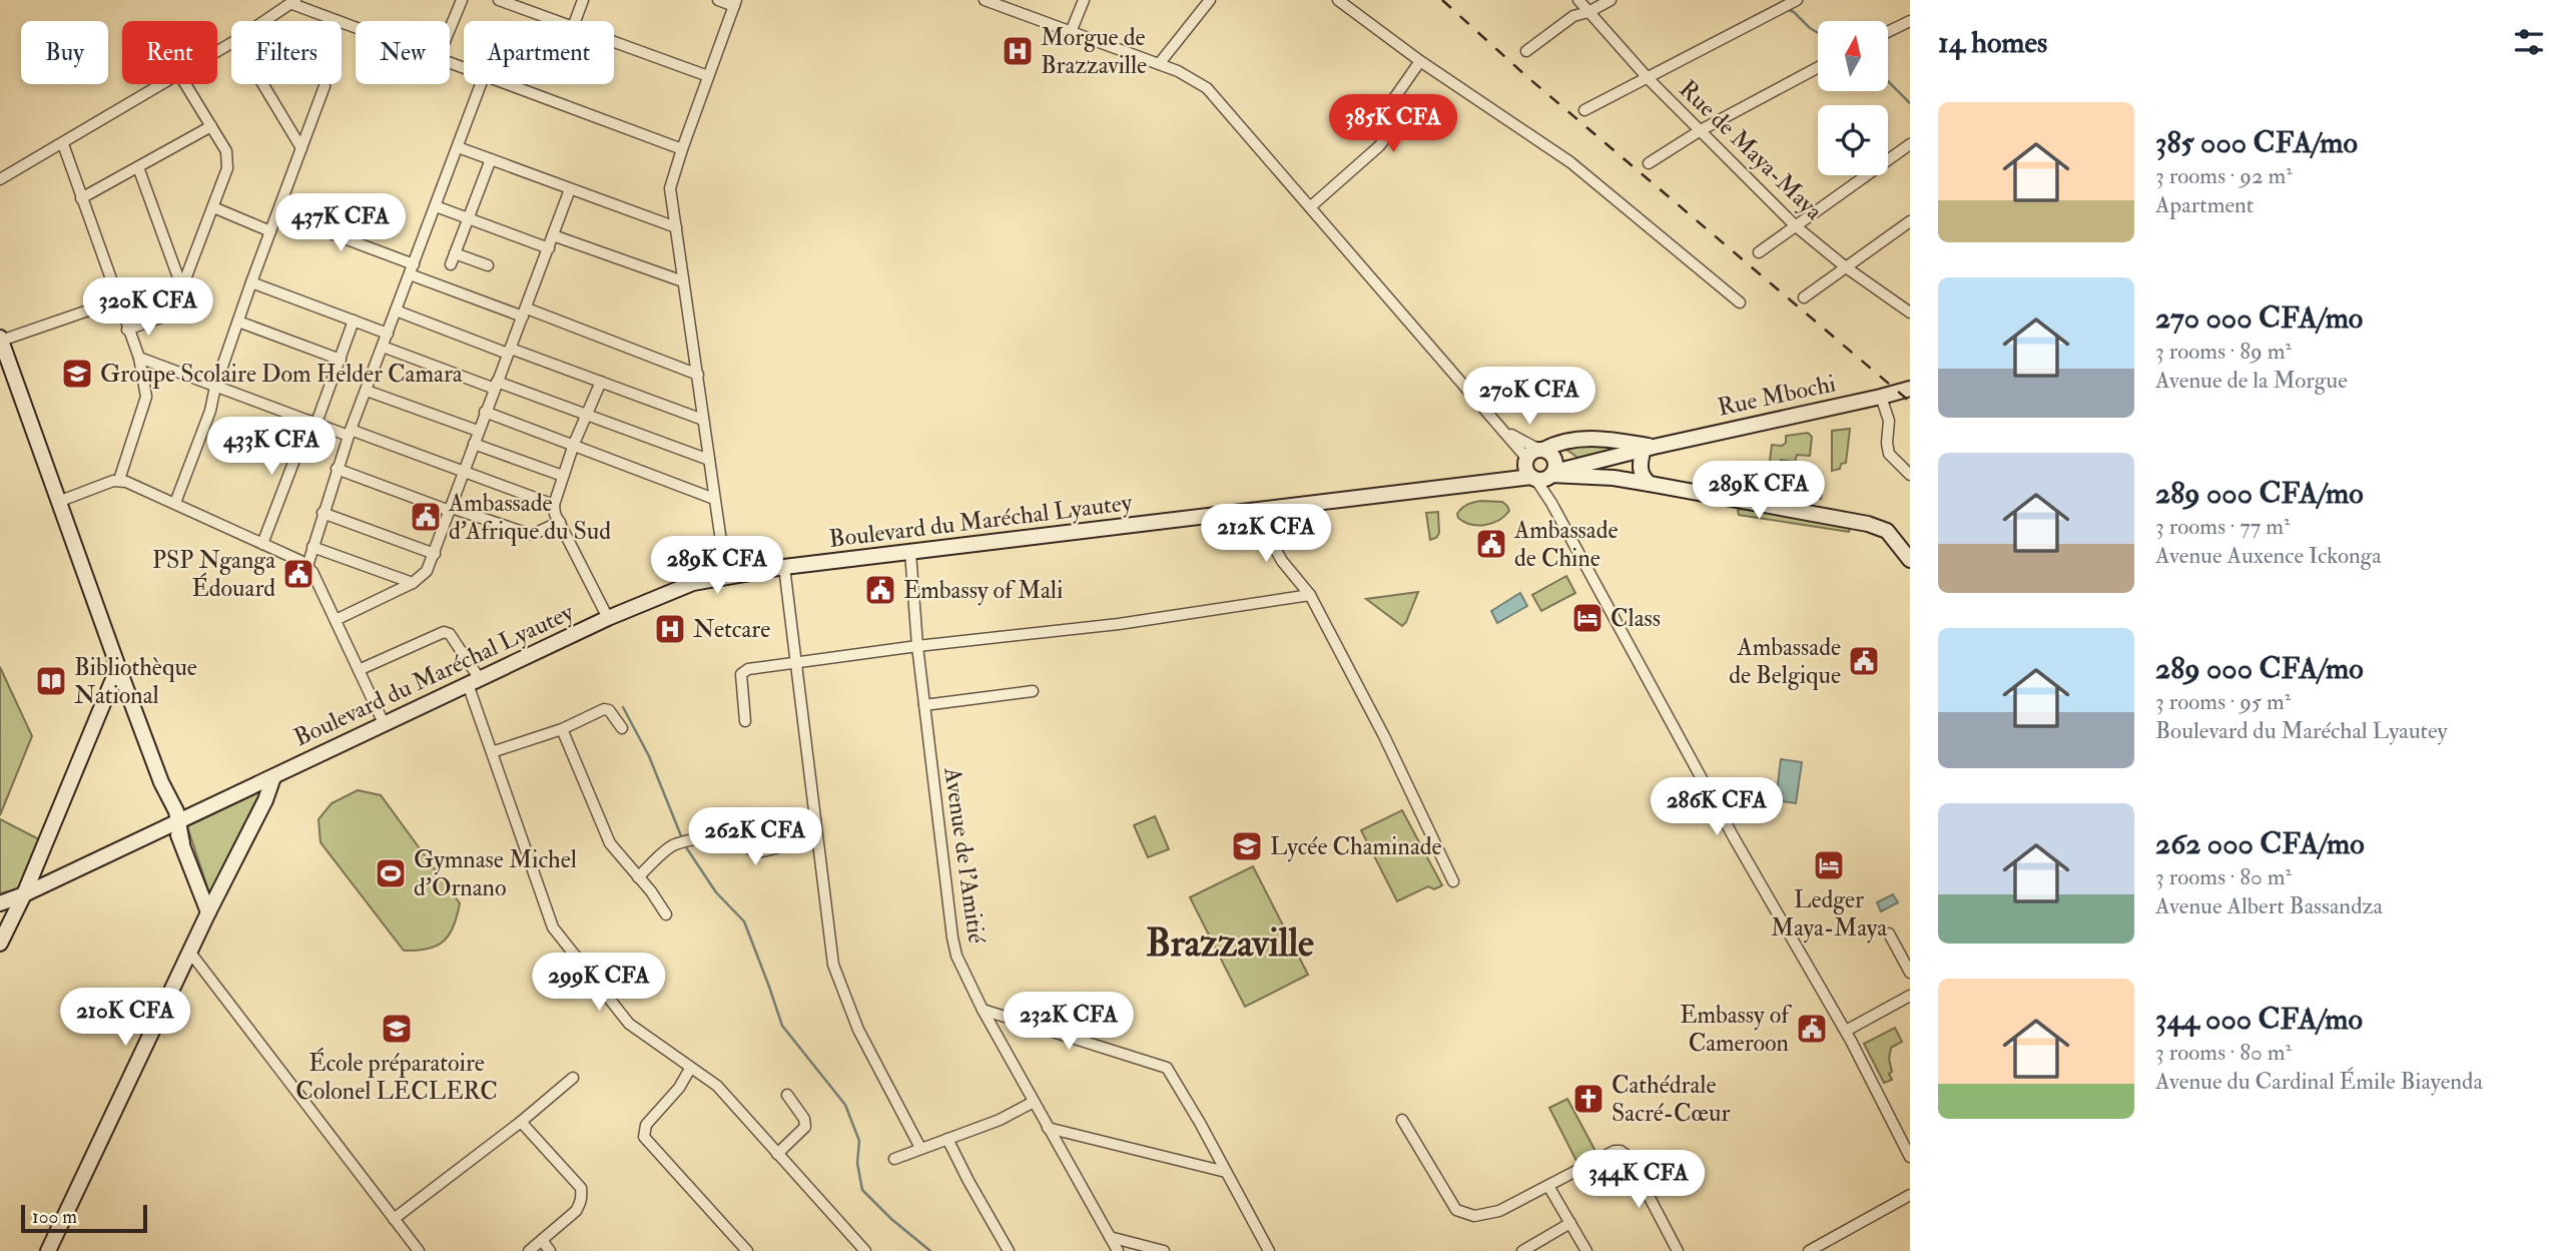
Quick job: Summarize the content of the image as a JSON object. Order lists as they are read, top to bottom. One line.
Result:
{"streets":{"main road":["Rue Mbochi","Boulevard du Maréchal Lyautey"],"street":["Rue de Maya-Maya","Avenue de l'Amitié"]},"crossings":[["Rue Mbochi","Boulevard du Maréchal Lyautey"],["Boulevard du Maréchal Lyautey","Avenue de l'Amitié"]],"districts":["Brazzaville"],"places":{"hospital":["Morgue de Brazzaville","Netcare"],"school or university":["Groupe Scolaire Dom Helder Camara","Lycée Chaminade","École préparatoire Colonel LECLERC"],"public building":["Ambassade d'Afrique du Sud","Ambassade de Chine","PSP Nganga Édouard","Embassy of Mali","Ambassade de Belgique","Embassy of Cameroon"],"hotel":["Class","Ledger Maya-Maya"],"library":["Bibliothèque National"],"sports":["Gymnase Michel d'Ornano"],"church":["Cathédrale Sacré-Cœur"]},"scale_bar":"100 m","north":"top","page":{"heading":"14 homes","chip":["Buy","Rent","Filters","New","Apartment"],"list":[{"name":"385 000 CFA/mo","note":"3 rooms · 92 m² · Apartment"},{"name":"270 000 CFA/mo","note":"3 rooms · 89 m² · Avenue de la Morgue"},{"name":"289 000 CFA/mo","note":"3 rooms · 77 m² · Avenue Auxence Ickonga"},{"name":"289 000 CFA/mo","note":"3 rooms · 95 m² · Boulevard du Maréchal Lyautey"},{"name":"262 000 CFA/mo","note":"3 rooms · 80 m² · Avenue Albert Bassandza"},{"name":"344 000 CFA/mo","note":"3 rooms · 80 m² · Avenue du Cardinal Émile Biayenda"}],"price":["385K CFA","437K CFA","320K CFA","270K CFA","433K CFA","289K CFA","212K CFA","289K CFA","286K CFA","262K CFA","299K CFA","210K CFA","232K CFA","344K CFA"],"scale":"100 m"}}
